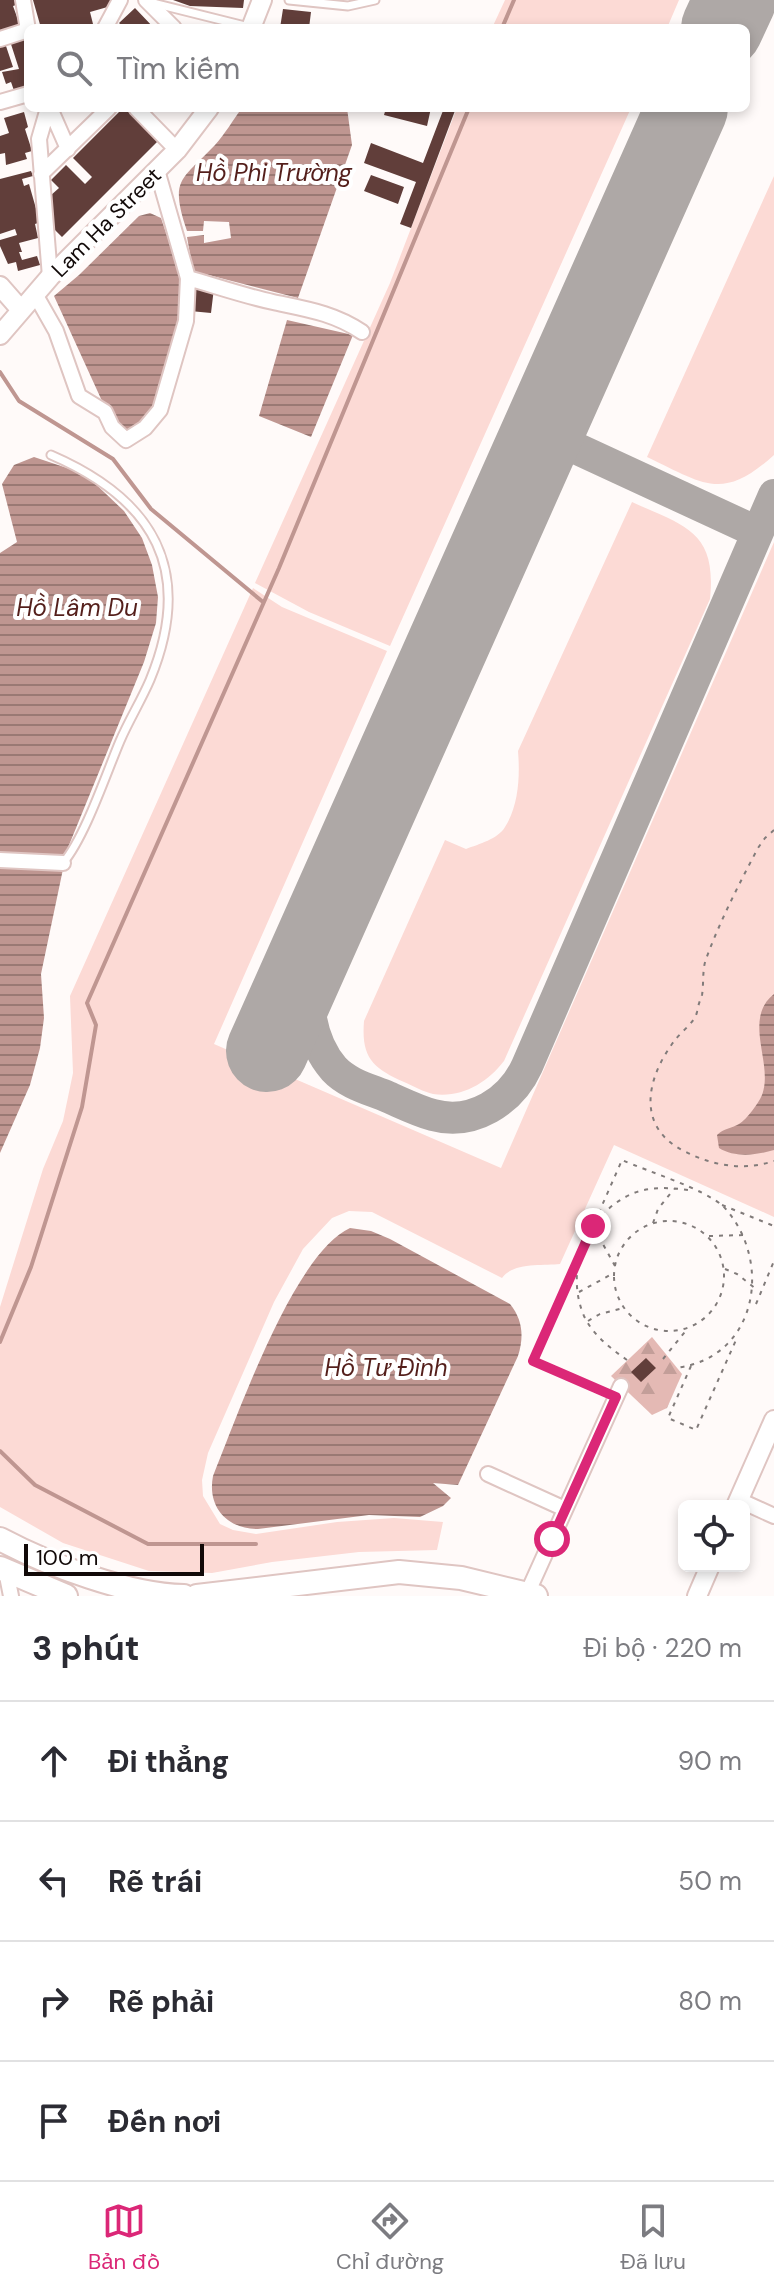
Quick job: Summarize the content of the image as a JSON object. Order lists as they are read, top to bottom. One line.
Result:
{"streets":{"street":["Lam Ha Street"]},"water":["Hồ Phi Trường","Hồ Lâm Du","Hồ Tư Đình"],"scale_bar":"100 m","page":{"search":"Tìm kiếm","scale":"100 m","heading":["3 phút","Đi bộ · 220 m"],"list":[["Đi thẳng","90 m"],["Rẽ trái","50 m"],["Rẽ phải","80 m"],"Đến nơi"],"nav":["Bản đồ","Chỉ đường","Đã lưu"]}}
